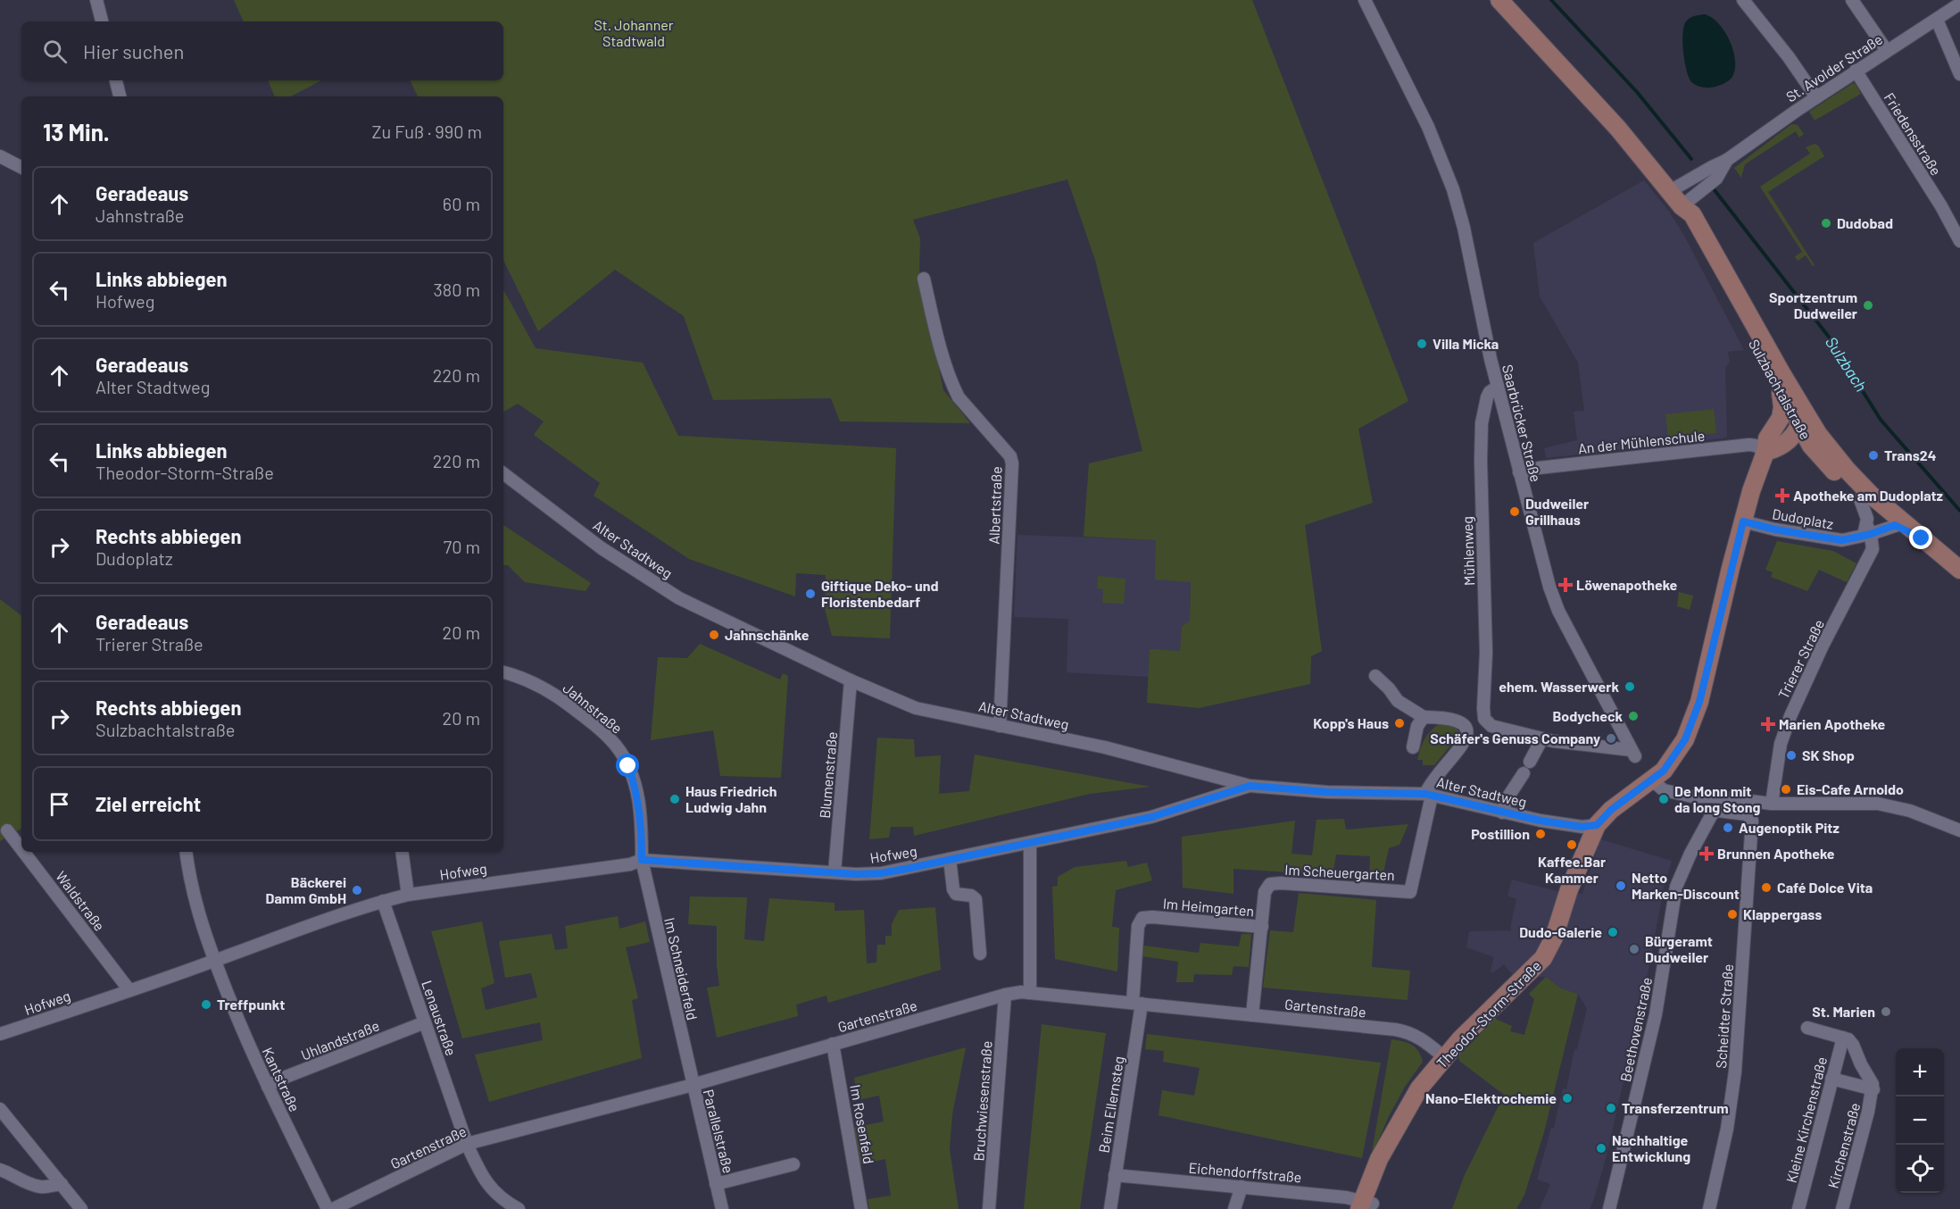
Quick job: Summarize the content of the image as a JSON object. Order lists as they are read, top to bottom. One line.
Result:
{"streets":{"street":["St. Avolder Straße","Friedensstraße","Sulzbachtalstraße","Saarbrücker Straße","An der Mühlenschule","Albertstraße","Dudoplatz","Alter Stadtweg","Mühlenweg","Trierer Straße","Jahnstraße","Blumenstraße","Hofweg","Im Scheuergarten","Waldstraße","Im Heimgarten","Im Schneiderfeld","Gartenstraße","Theodor-Storm-Straße","Scheidter Straße","Lenaustraße","Beethovenstraße","Uhlandstraße","Kantstraße","Bruchwiesenstraße","Beim Ellernsteg","Kleine Kirchenstraße","Im Rosenfeld","Parallelstraße","Kirchenstraße","Eichendorffstraße"]},"crossings":[["St. Avolder Straße","Friedensstraße"],["St. Avolder Straße","Sulzbachtalstraße"],["Sulzbachtalstraße","Trierer Straße"],["Sulzbachtalstraße","Theodor-Storm-Straße"],["Saarbrücker Straße","An der Mühlenschule"],["Saarbrücker Straße","Mühlenweg"],["An der Mühlenschule","Theodor-Storm-Straße"],["Albertstraße","Alter Stadtweg"],["Dudoplatz","Trierer Straße"],["Dudoplatz","Theodor-Storm-Straße"],["Alter Stadtweg","Blumenstraße"],["Alter Stadtweg","Hofweg"],["Alter Stadtweg","Im Scheuergarten"],["Alter Stadtweg","Theodor-Storm-Straße"],["Jahnstraße","Hofweg"],["Jahnstraße","Im Schneiderfeld"],["Blumenstraße","Hofweg"],["Hofweg","Waldstraße"],["Hofweg","Im Schneiderfeld"],["Hofweg","Lenaustraße"],["Hofweg","Kantstraße"],["Im Scheuergarten","Im Heimgarten"],["Im Scheuergarten","Gartenstraße"],["Im Heimgarten","Gartenstraße"],["Im Heimgarten","Beim Ellernsteg"],["Im Schneiderfeld","Gartenstraße"],["Im Schneiderfeld","Parallelstraße"],["Gartenstraße","Theodor-Storm-Straße"],["Gartenstraße","Lenaustraße"],["Gartenstraße","Bruchwiesenstraße"],["Gartenstraße","Beim Ellernsteg"],["Gartenstraße","Im Rosenfeld"],["Gartenstraße","Parallelstraße"],["Theodor-Storm-Straße","Eichendorffstraße"],["Scheidter Straße","Beethovenstraße"],["Lenaustraße","Uhlandstraße"],["Uhlandstraße","Kantstraße"],["Beim Ellernsteg","Eichendorffstraße"],["Kleine Kirchenstraße","Kirchenstraße"]],"water":["Sulzbach"],"parks":["St. Johanner Stadtwald"],"places":{"other":["Dudobad","Sportzentrum Dudweiler","Villa Micka","Trans24","Dudweiler Grillhaus","Giftique Deko- und Floristenbedarf","Jahnschänke","ehem. Wasserwerk","Bodycheck","Kopp's Haus","Schäfer's Genuss Company","SK Shop","Eis-Cafe Arnoldo","Haus Friedrich Ludwig Jahn","De Monn mit da long Stong","Augenoptik Pitz","Postillion","Kaffee.Bar Kammer","Netto Marken-Discount","Café Dolce Vita","Bäckerei Damm GmbH","Klappergass","Dudo-Galerie","Bürgeramt Dudweiler","Treffpunkt","St. Marien","Nano-Elektrochemie","Transferzentrum","Nachhaltige Entwicklung"],"health":["Apotheke am Dudoplatz","Löwenapotheke","Marien Apotheke","Brunnen Apotheke"]},"page":{"search":"Hier suchen","heading":["13 Min.","Zu Fuß · 990 m"],"list":[["Geradeaus","Jahnstraße","60 m"],["Links abbiegen","Hofweg","380 m"],["Geradeaus","Alter Stadtweg","220 m"],["Links abbiegen","Theodor-Storm-Straße","220 m"],["Rechts abbiegen","Dudoplatz","70 m"],["Geradeaus","Trierer Straße","20 m"],["Rechts abbiegen","Sulzbachtalstraße","20 m"],"Ziel erreicht"],"map_buttons":["+","−"]}}
